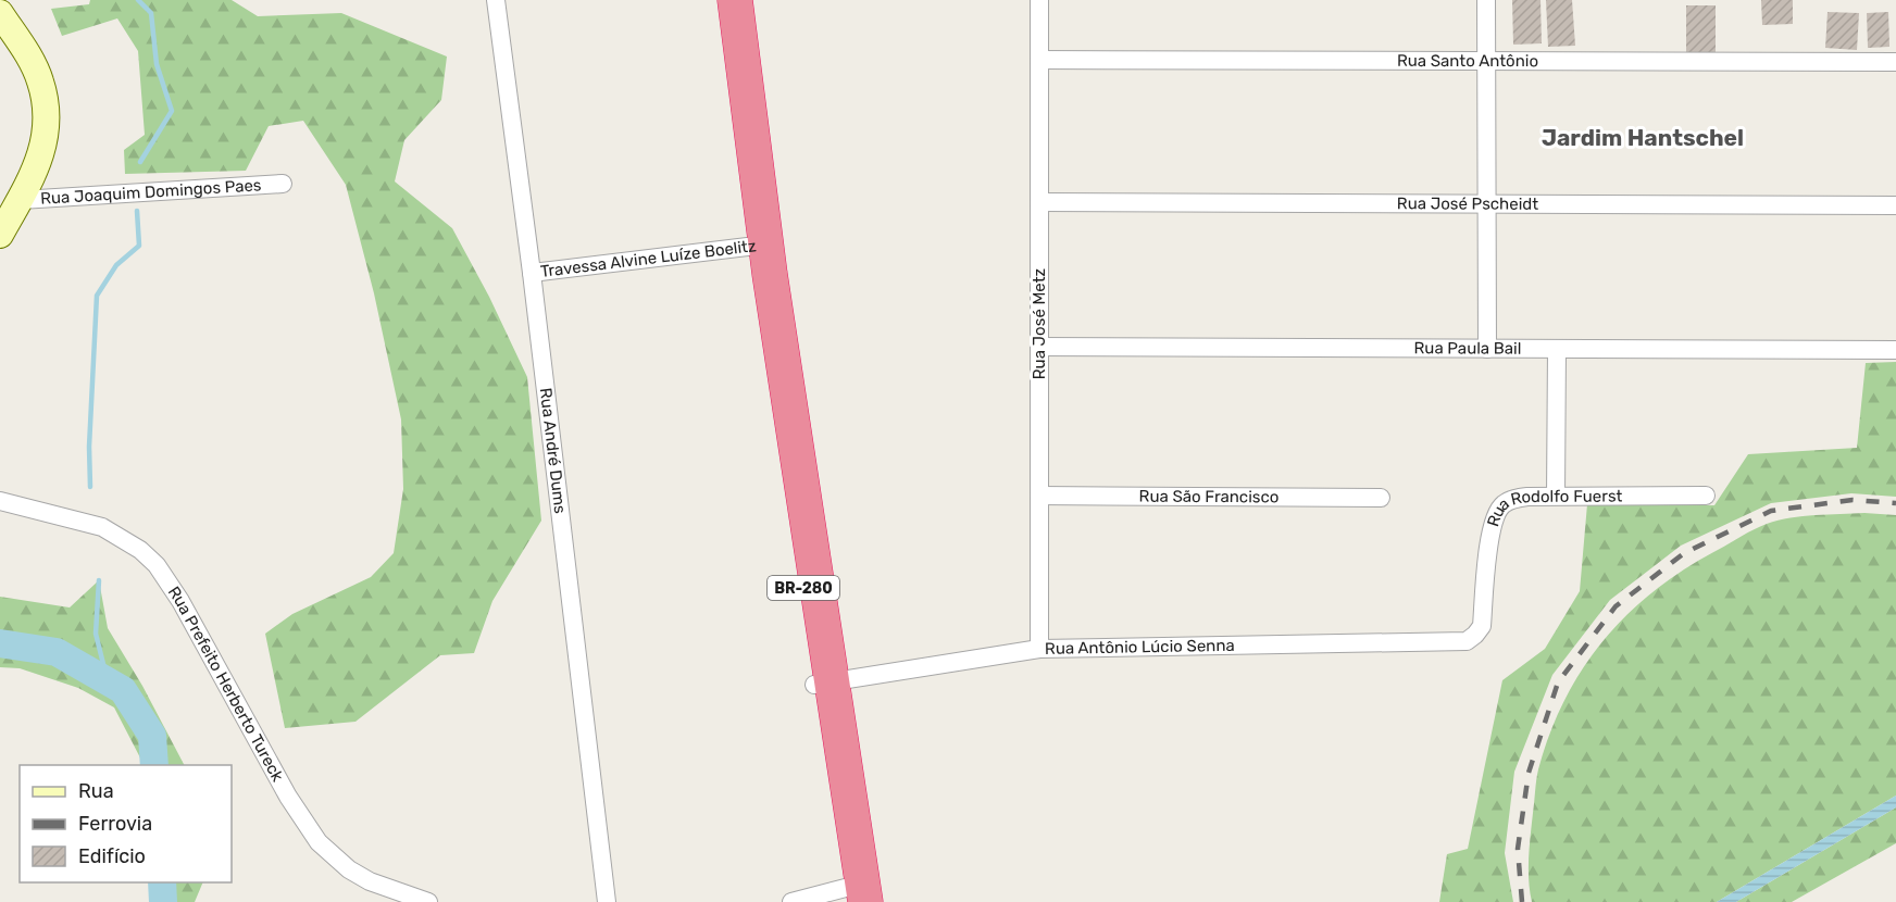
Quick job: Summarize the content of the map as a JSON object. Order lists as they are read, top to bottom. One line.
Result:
{"streets":{"highway":["BR-280"],"street":["Rua Santo Antônio","Rua Joaquim Domingos Paes","Rua José Pscheidt","Travessa Alvine Luíze Boelitz","Rua José Metz","Rua Paula Bail","Rua André Dums","Rua São Francisco","Rua Rodolfo Fuerst","Rua Antônio Lúcio Senna","Rua Prefeito Herberto Tureck"]},"crossings":[["Rua Santo Antônio","Rua José Metz"],["Rua José Pscheidt","Rua José Metz"],["Travessa Alvine Luíze Boelitz","Rua André Dums"],["Travessa Alvine Luíze Boelitz","BR-280"],["Rua José Metz","Rua Paula Bail"],["Rua José Metz","Rua São Francisco"],["Rua José Metz","Rua Antônio Lúcio Senna"],["Rua Rodolfo Fuerst","Rua Antônio Lúcio Senna"],["BR-280","Rua Antônio Lúcio Senna"]],"districts":["Jardim Hantschel"],"legend":["Rua","Ferrovia","Edifício"]}
